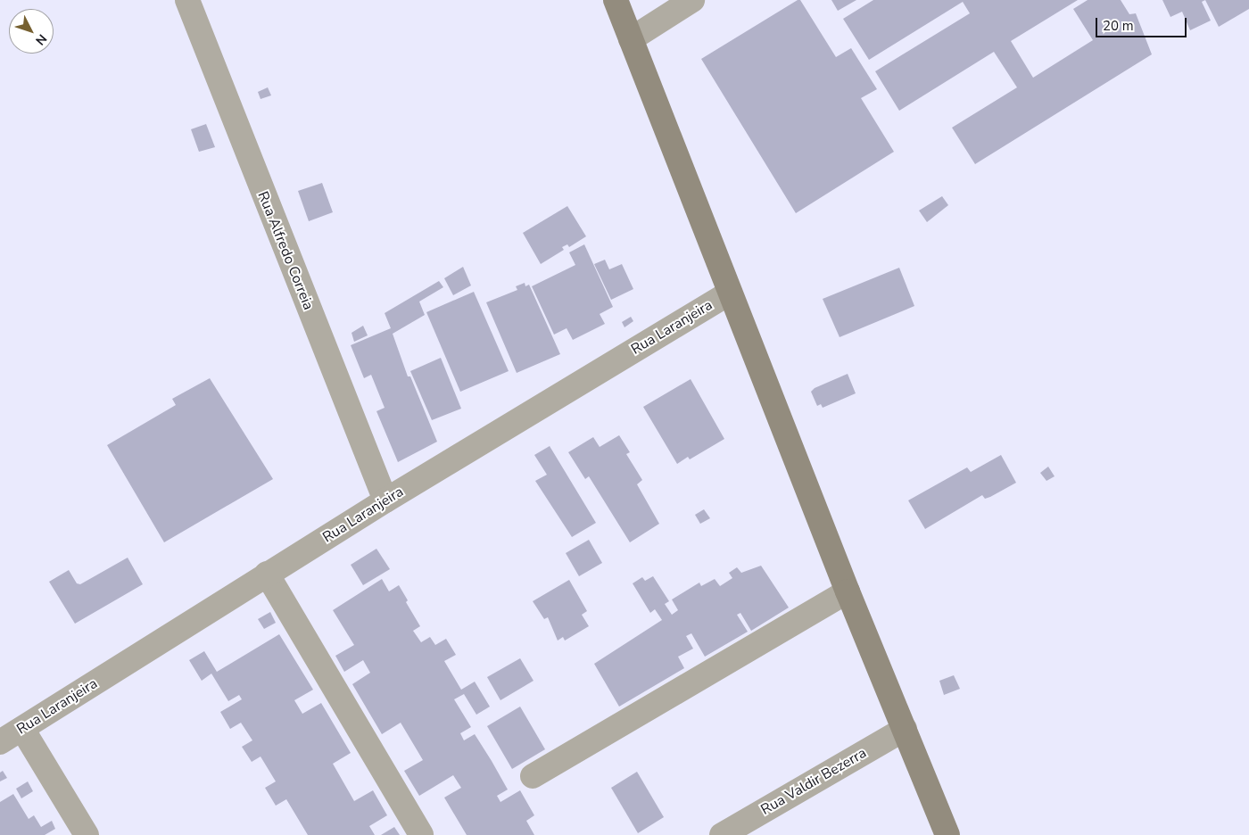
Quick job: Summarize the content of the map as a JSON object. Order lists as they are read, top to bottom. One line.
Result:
{"streets":{"street":["Rua Alfredo Correia","Rua Laranjeira","Rua Valdir Bezerra"]},"crossings":[["Rua Alfredo Correia","Rua Laranjeira"]],"scale_bar":"20 m","north":"bottom right"}
